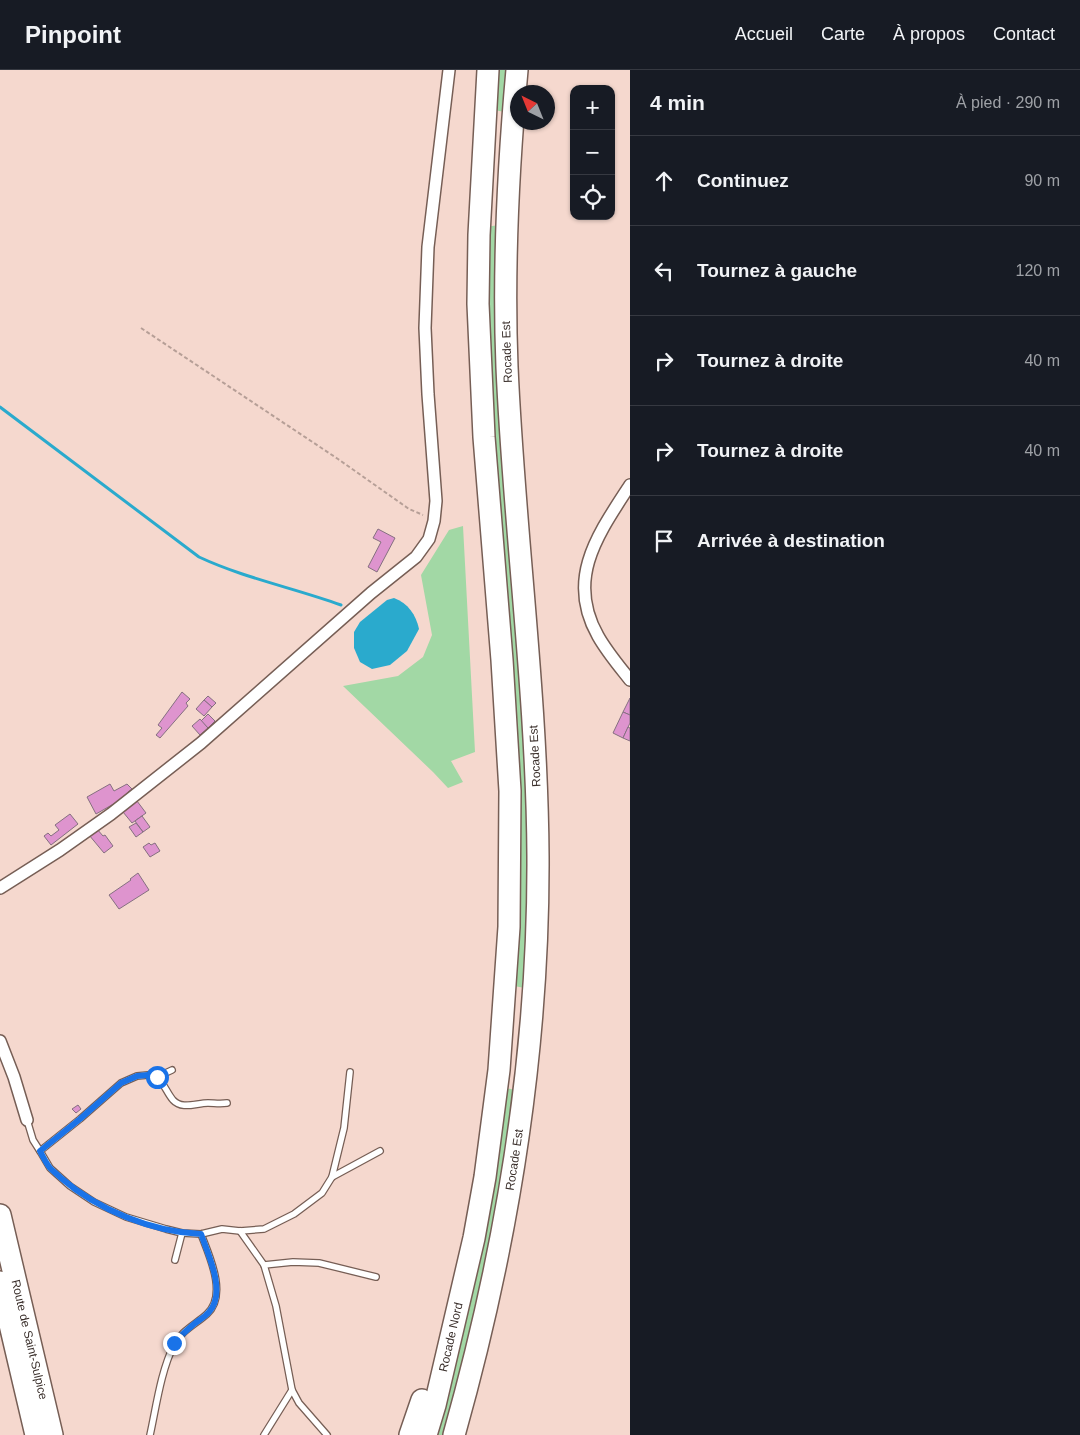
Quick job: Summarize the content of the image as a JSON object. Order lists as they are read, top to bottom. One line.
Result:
{"streets":{"highway":["Rocade Est","Rocade Nord","Route de Saint-Sulpice"]},"north":"top left","page":{"header":"Pinpoint","nav":["Accueil","Carte","À propos","Contact"],"heading":["4 min","À pied · 290 m"],"map_buttons":["+","−"],"list":[["Continuez","90 m"],["Tournez à gauche","120 m"],["Tournez à droite","40 m"],["Tournez à droite","40 m"],"Arrivée à destination"]}}
